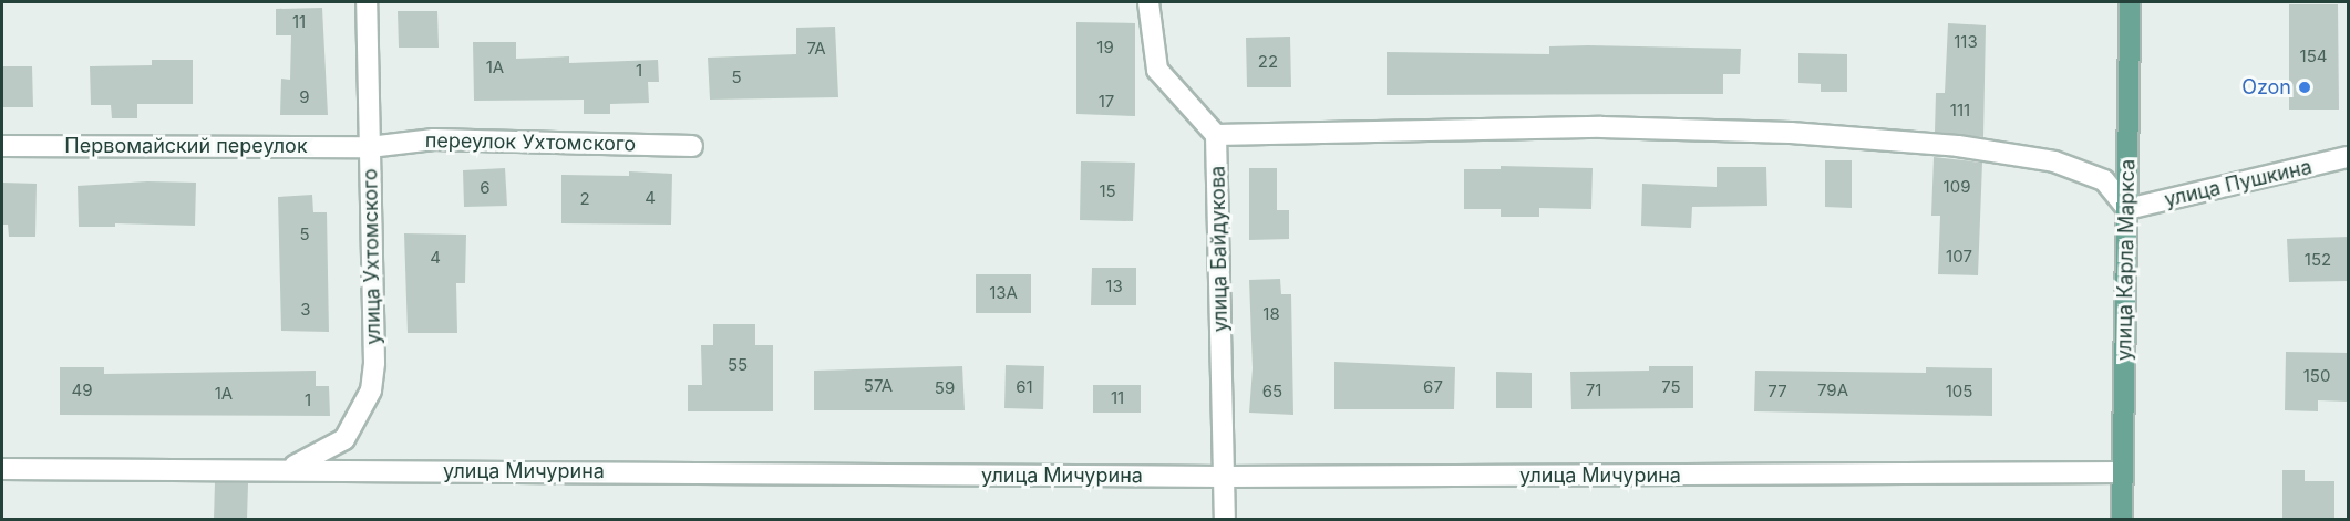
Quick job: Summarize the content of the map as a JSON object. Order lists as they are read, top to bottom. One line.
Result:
{"streets":{"main road":["улица Карла Маркса"],"street":["переулок Ухтомского","Первомайский переулок","улица Пушкина","улица Байдукова","улица Ухтомского","улица Мичурина"]},"crossings":[["переулок Ухтомского","Первомайский переулок"],["переулок Ухтомского","улица Ухтомского"],["Первомайский переулок","улица Ухтомского"],["улица Пушкина","улица Карла Маркса"],["улица Байдукова","улица Мичурина"],["улица Ухтомского","улица Мичурина"],["улица Карла Маркса","улица Мичурина"]],"places":["Ozon"],"house_numbers":["11","113","19","7А","154","22","1А","1","5","9","17","111","109","6","15","4","2","5","107","4","152","13","13А","3","18","55","150","57А","61","67","75","59","49","71","79А","65","77","105","1А","11","1"]}
